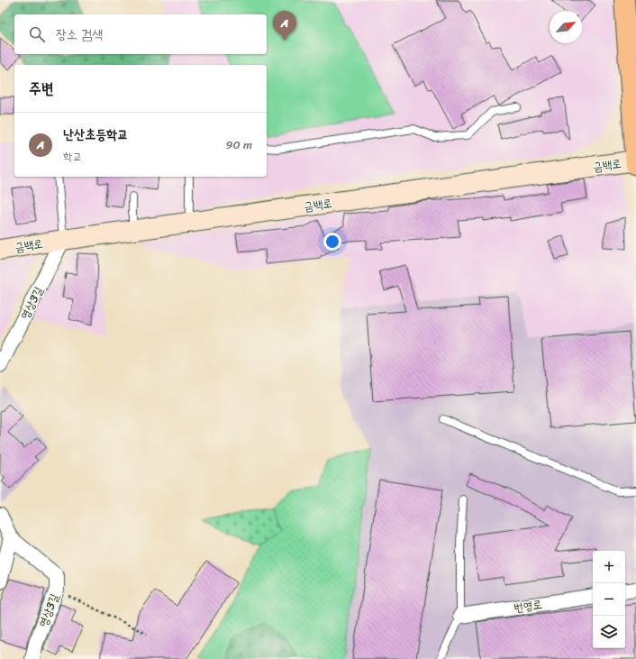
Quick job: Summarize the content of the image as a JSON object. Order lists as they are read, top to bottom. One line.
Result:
{"streets":{"street":["금백로","영상3길","번영로"]},"crossings":[["금백로","영상3길"]],"north":"top right","page":{"pins":"A","search":"장소 검색","heading":"주변","list":[{"mark":"A","name":"난산초등학교","note":"학교","value":"90 m"}],"map_buttons":["+","−"]}}
